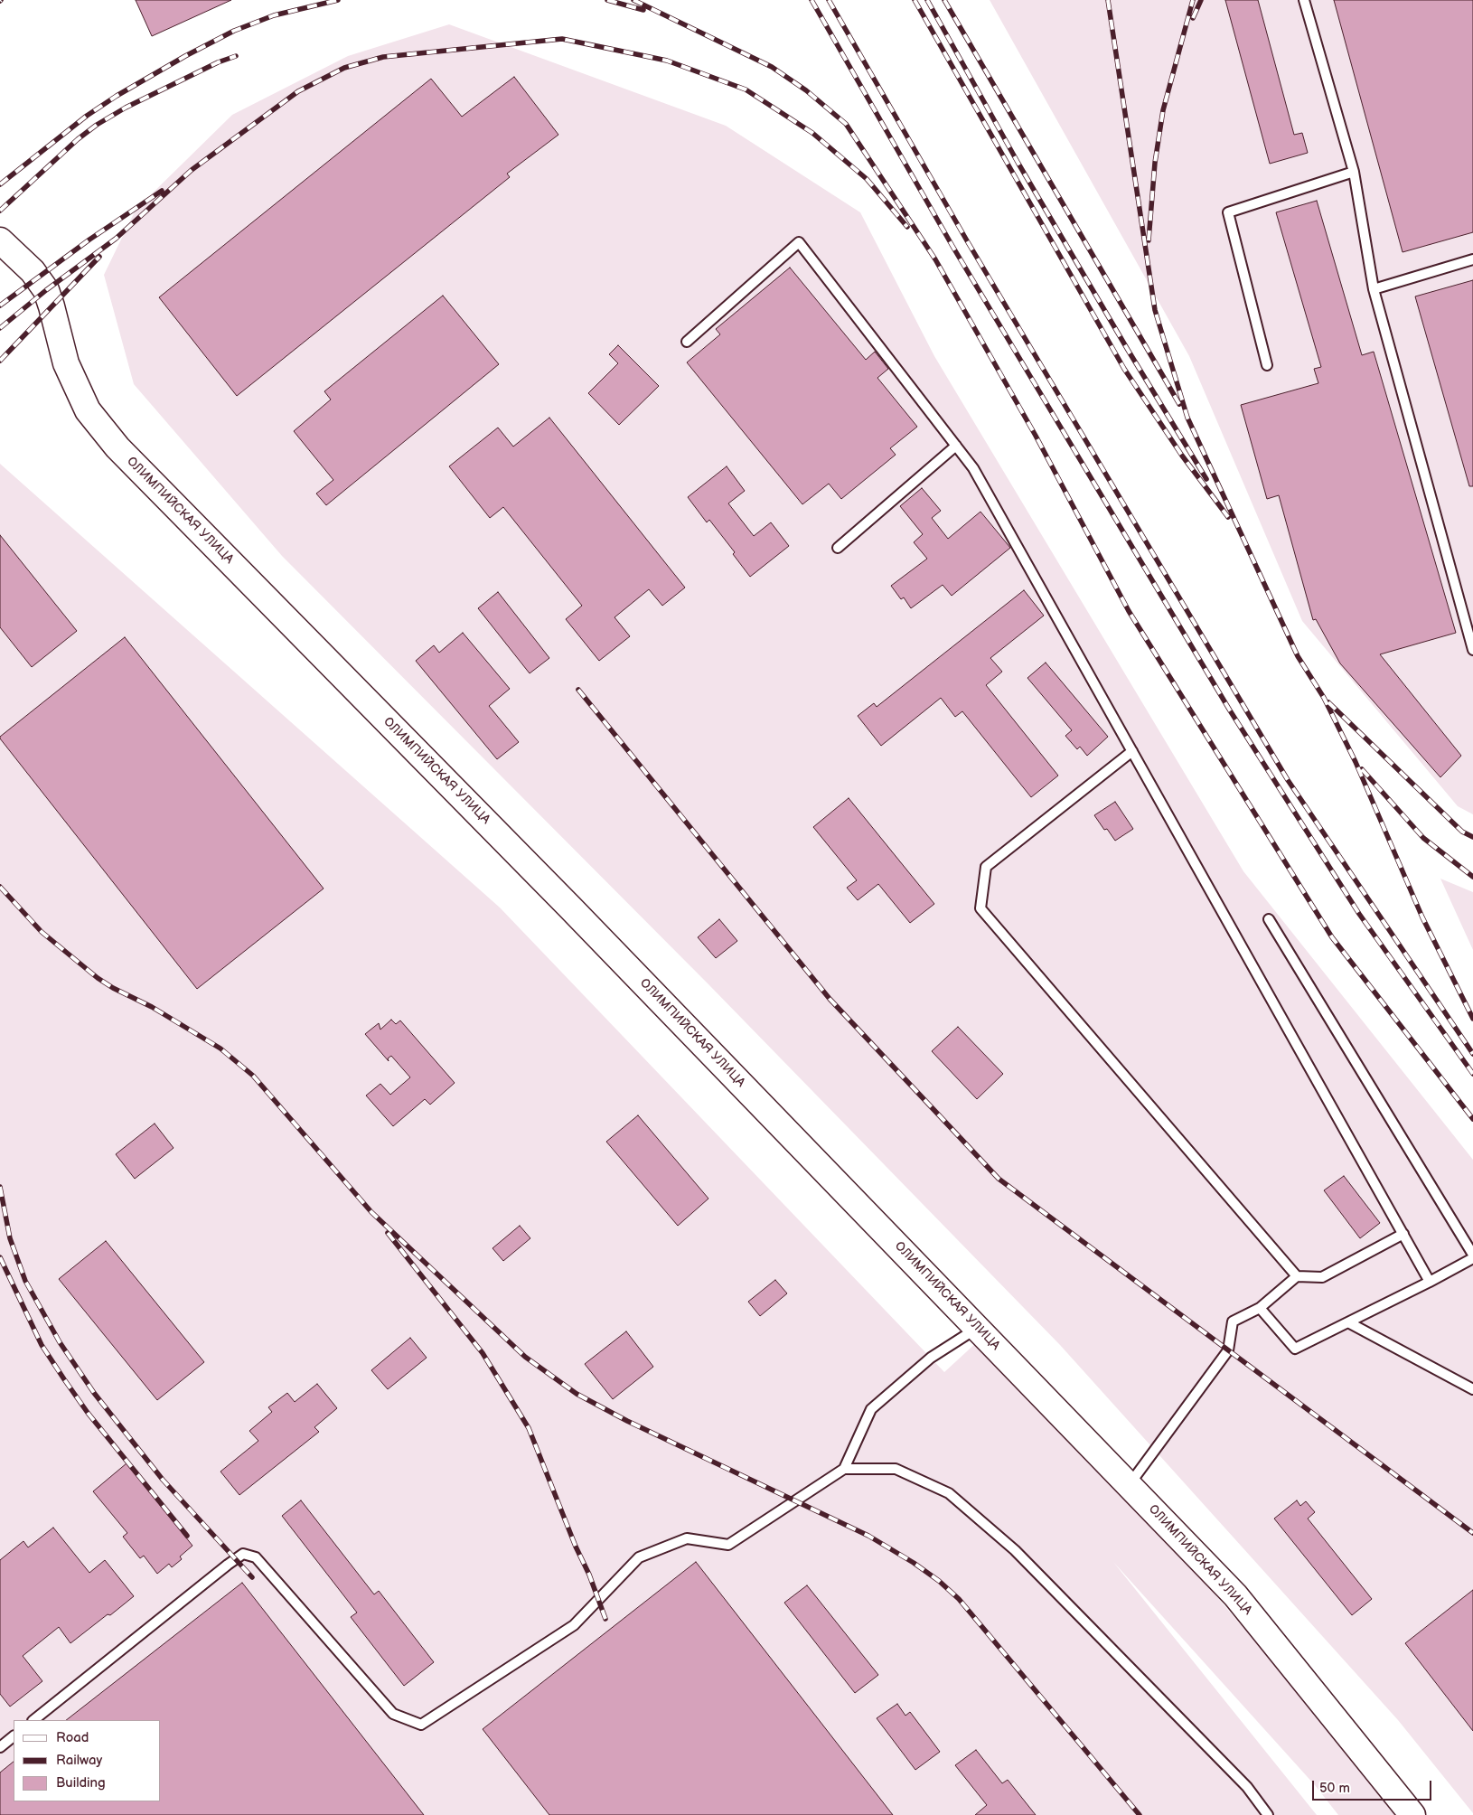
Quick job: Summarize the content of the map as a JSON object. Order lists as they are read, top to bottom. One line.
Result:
{"streets":{"street":["ОЛИМПИЙСКАЯ УЛИЦА"]},"legend":["Road","Railway","Building"],"scale_bar":"50 m"}
